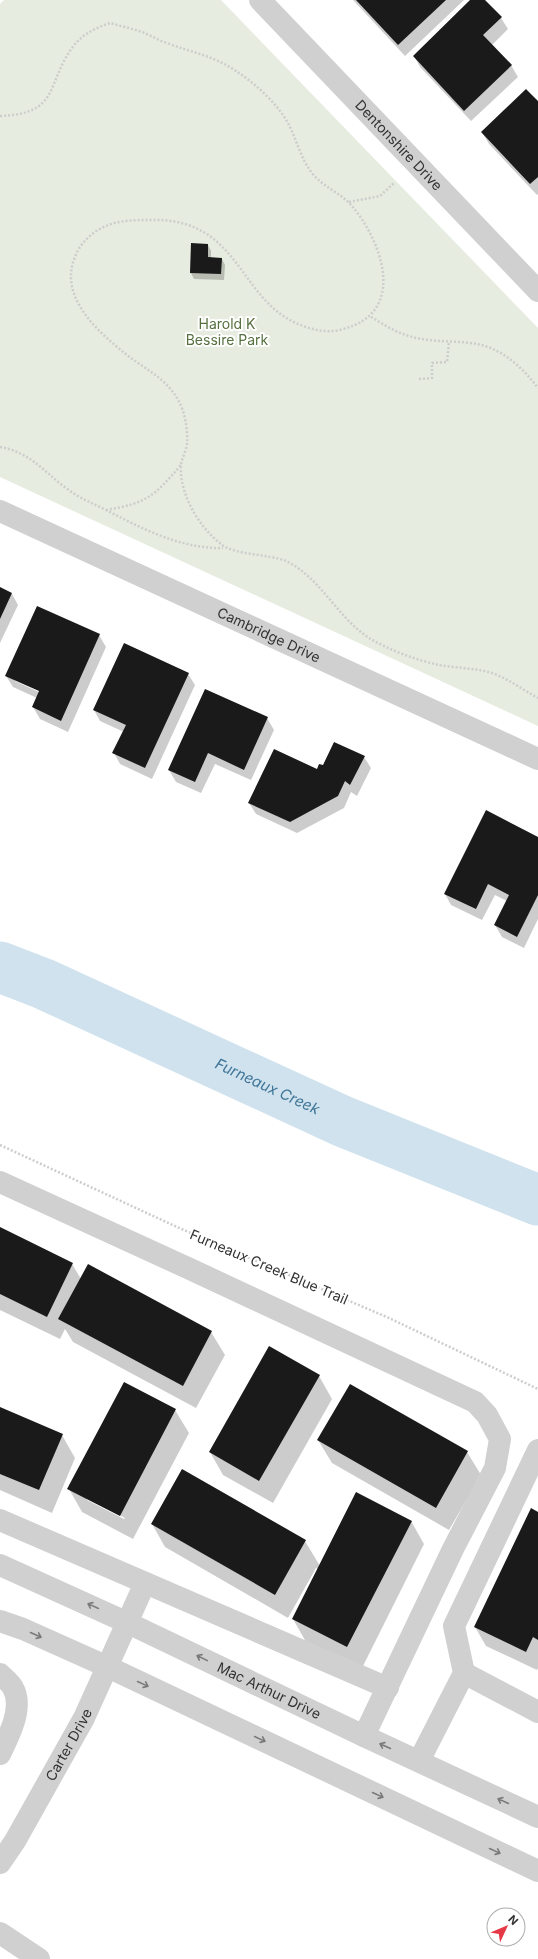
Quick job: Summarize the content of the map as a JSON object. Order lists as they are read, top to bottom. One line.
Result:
{"streets":{"street":["Dentonshire Drive","Cambridge Drive","Mac Arthur Drive","Carter Drive"],"path":["Furneaux Creek Blue Trail"]},"crossings":[["Mac Arthur Drive","Carter Drive"]],"water":["Furneaux Creek"],"parks":["Harold K Bessire Park"],"north":"top right"}
